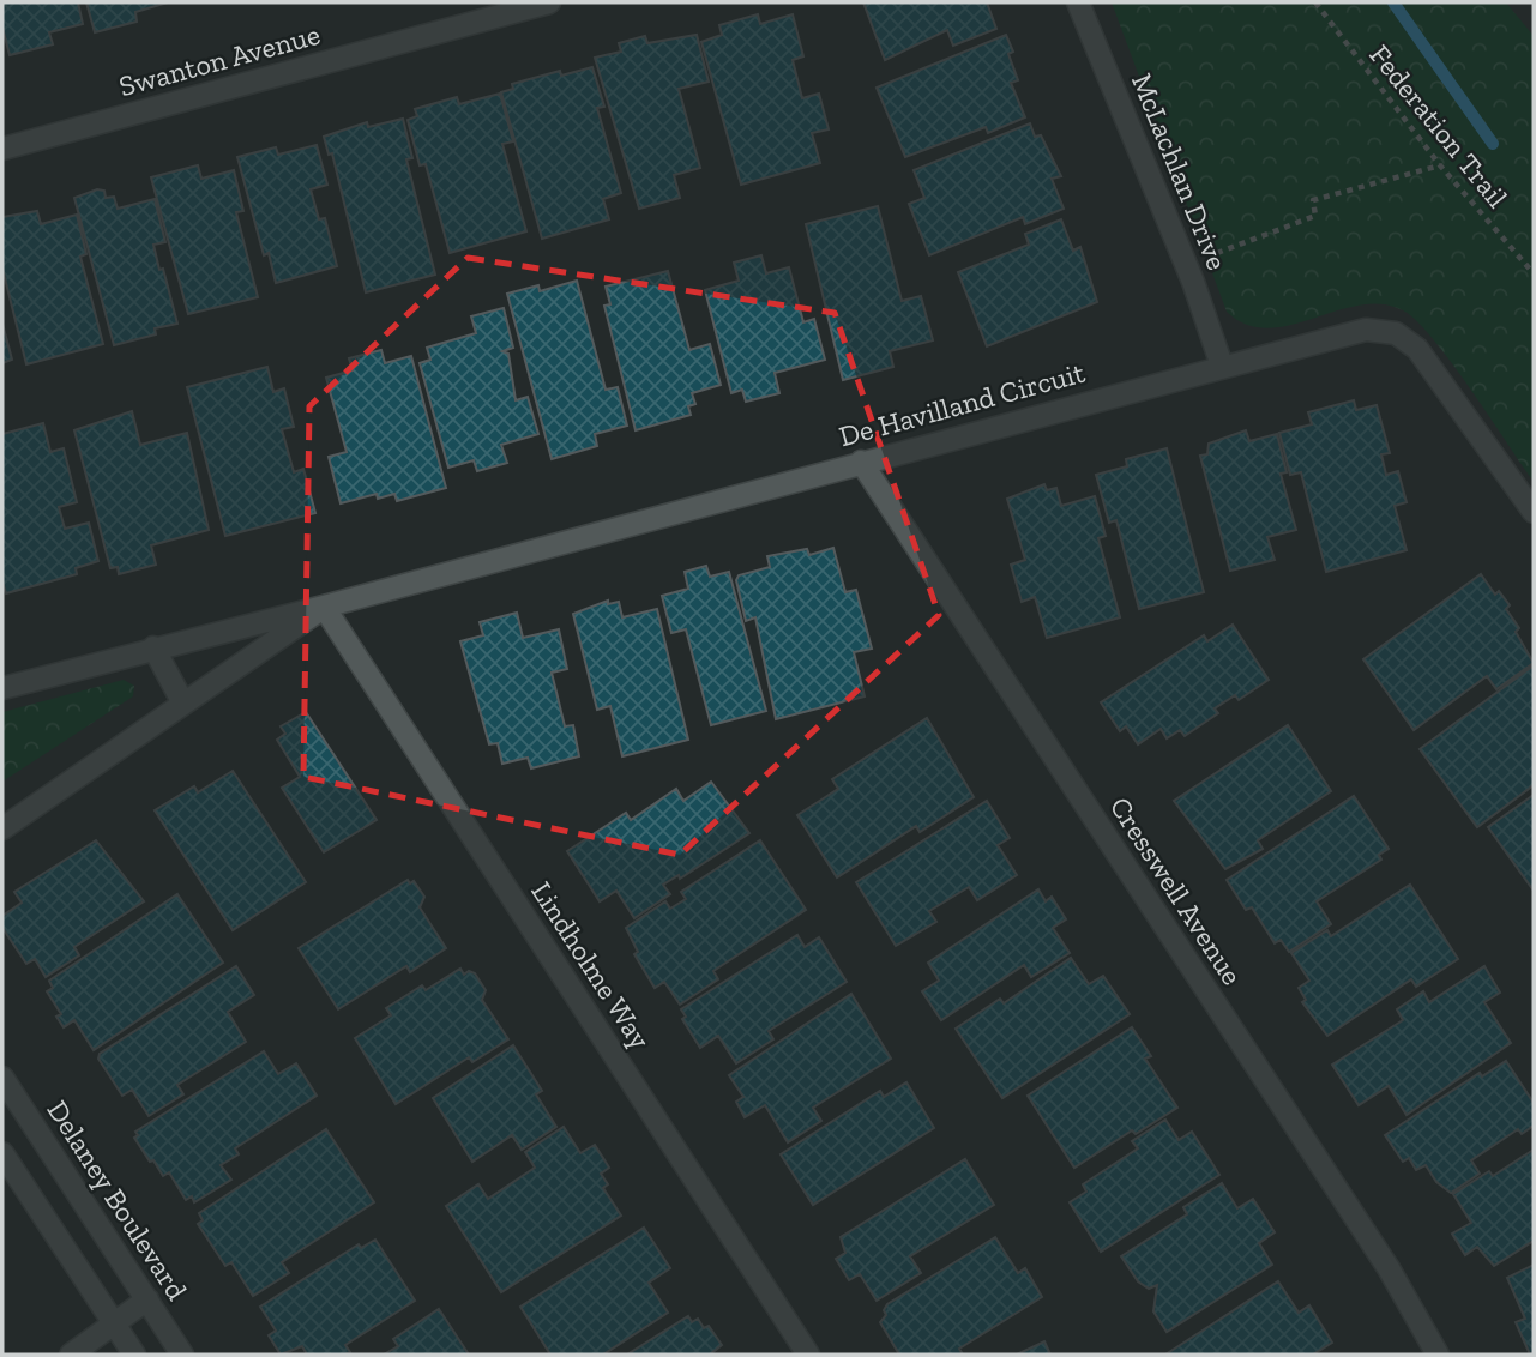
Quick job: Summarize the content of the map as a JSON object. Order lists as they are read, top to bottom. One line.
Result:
{"streets":{"street":["Swanton Avenue","McLachlan Drive","De Havilland Circuit","Cresswell Avenue","Lindholme Way","Delaney Boulevard"],"path":["Federation Trail"]},"crossings":[["McLachlan Drive","De Havilland Circuit"],["De Havilland Circuit","Cresswell Avenue"],["De Havilland Circuit","Lindholme Way"]]}
